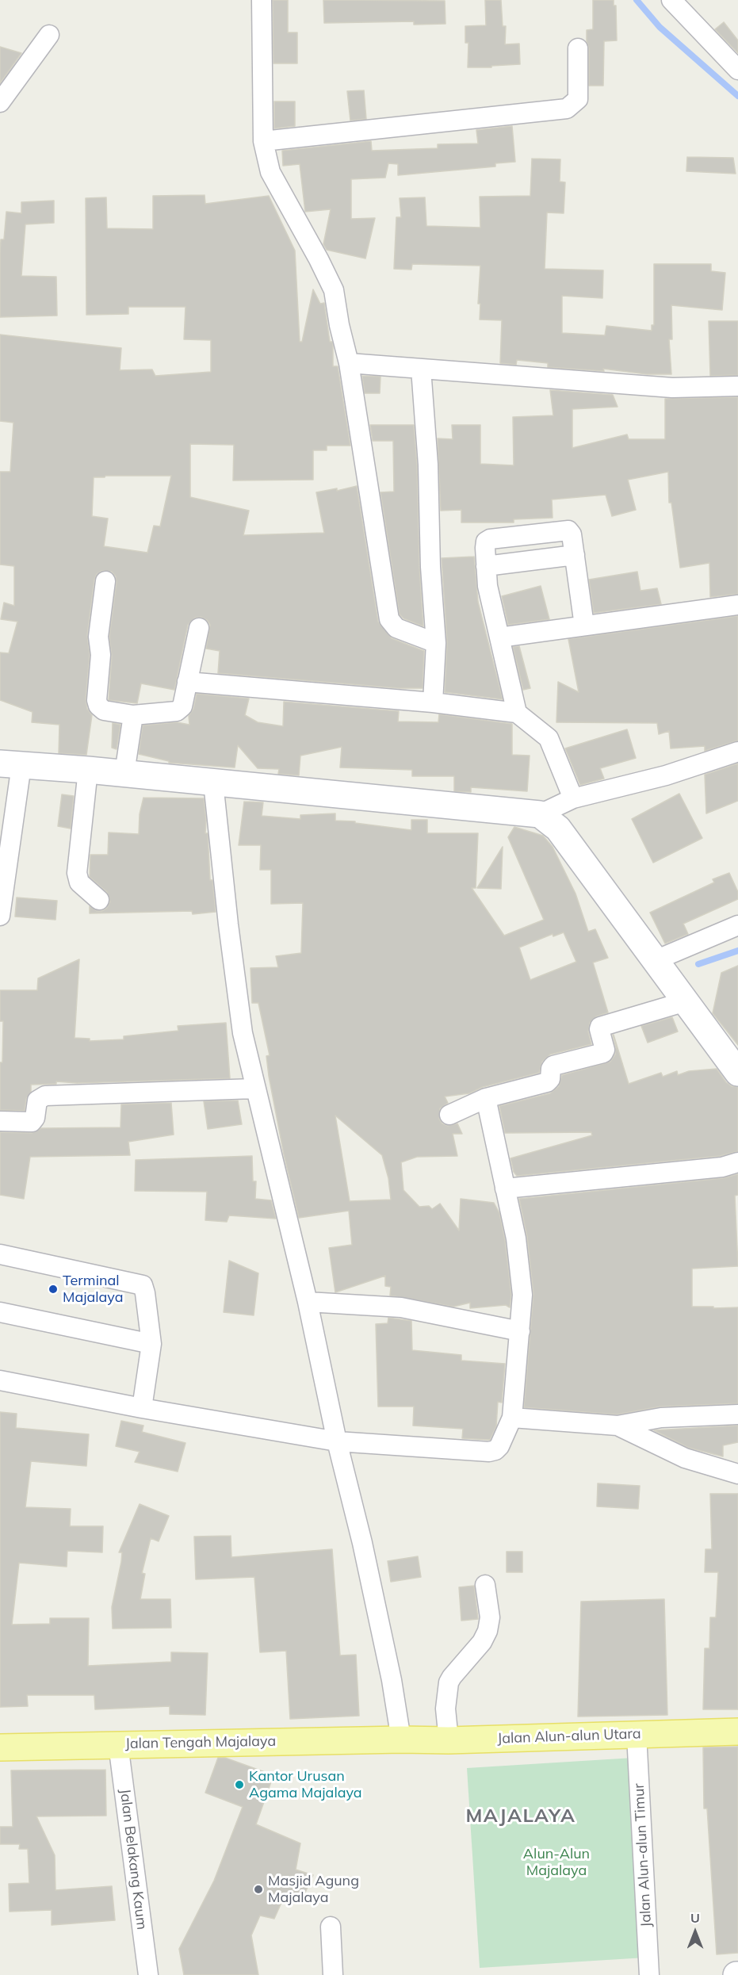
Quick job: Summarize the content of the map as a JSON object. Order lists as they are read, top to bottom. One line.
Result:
{"streets":{"main road":["Jalan Alun-alun Utara","Jalan Tengah Majalaya"],"street":["Jalan Alun-alun Timur","Jalan Belakang Kaum"]},"crossings":[["Jalan Alun-alun Utara","Jalan Tengah Majalaya"],["Jalan Alun-alun Utara","Jalan Alun-alun Timur"],["Jalan Tengah Majalaya","Jalan Belakang Kaum"]],"districts":["MAJALAYA"],"parks":["Alun-Alun Majalaya"],"places":["Terminal Majalaya","Kantor Urusan Agama Majalaya","Masjid Agung Majalaya"],"north":"top"}
